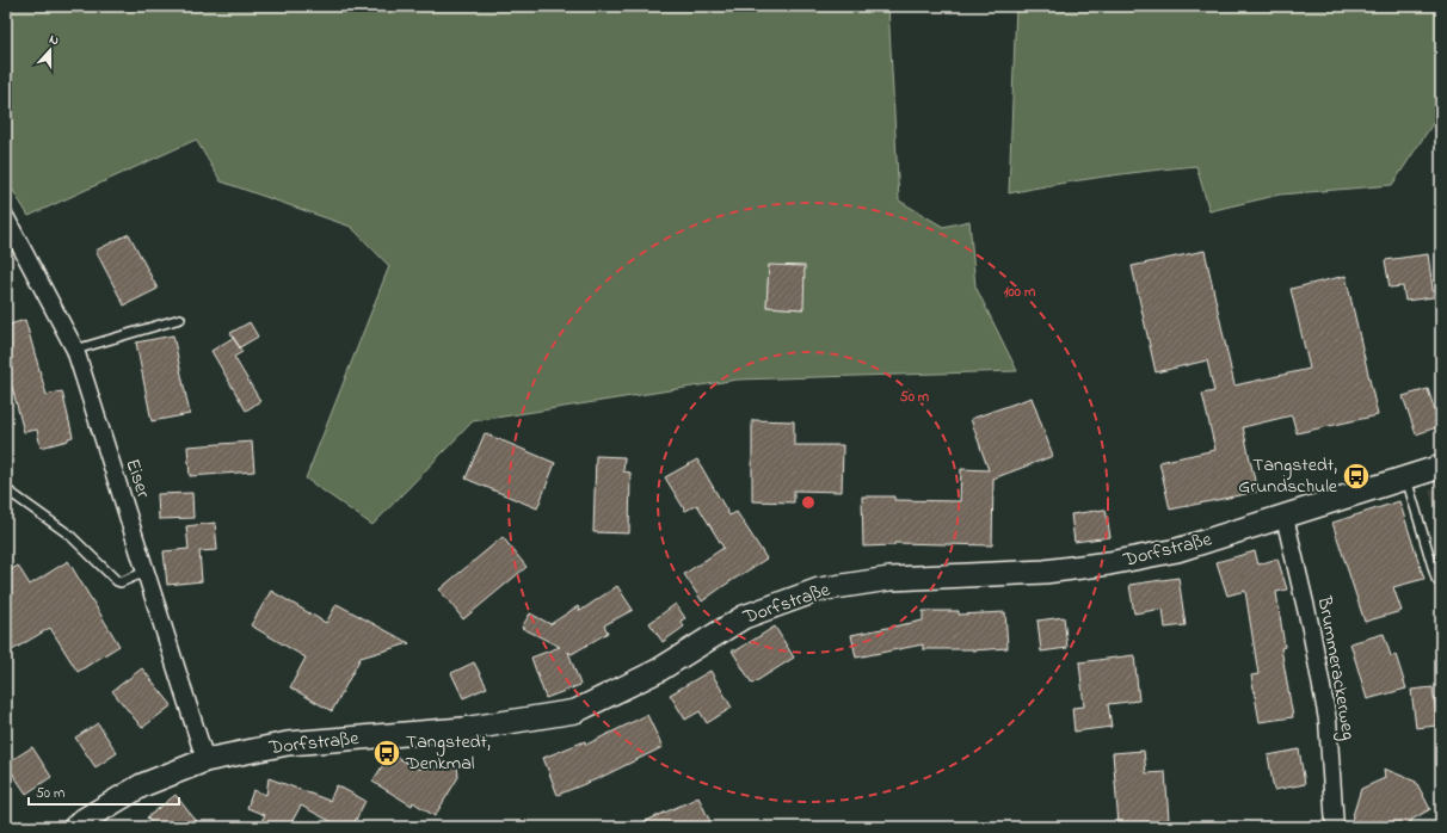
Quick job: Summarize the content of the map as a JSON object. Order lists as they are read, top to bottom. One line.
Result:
{"streets":{"main road":["Dorfstraße"],"street":["Eiser","Brummerackerweg"]},"crossings":[["Eiser","Dorfstraße"],["Dorfstraße","Brummerackerweg"]],"places":{"bus stop":["Tangstedt, Grundschule","Tangstedt, Denkmal"]},"scale_bar":"50 m","north":"top","rings":["100 m","50 m"]}
